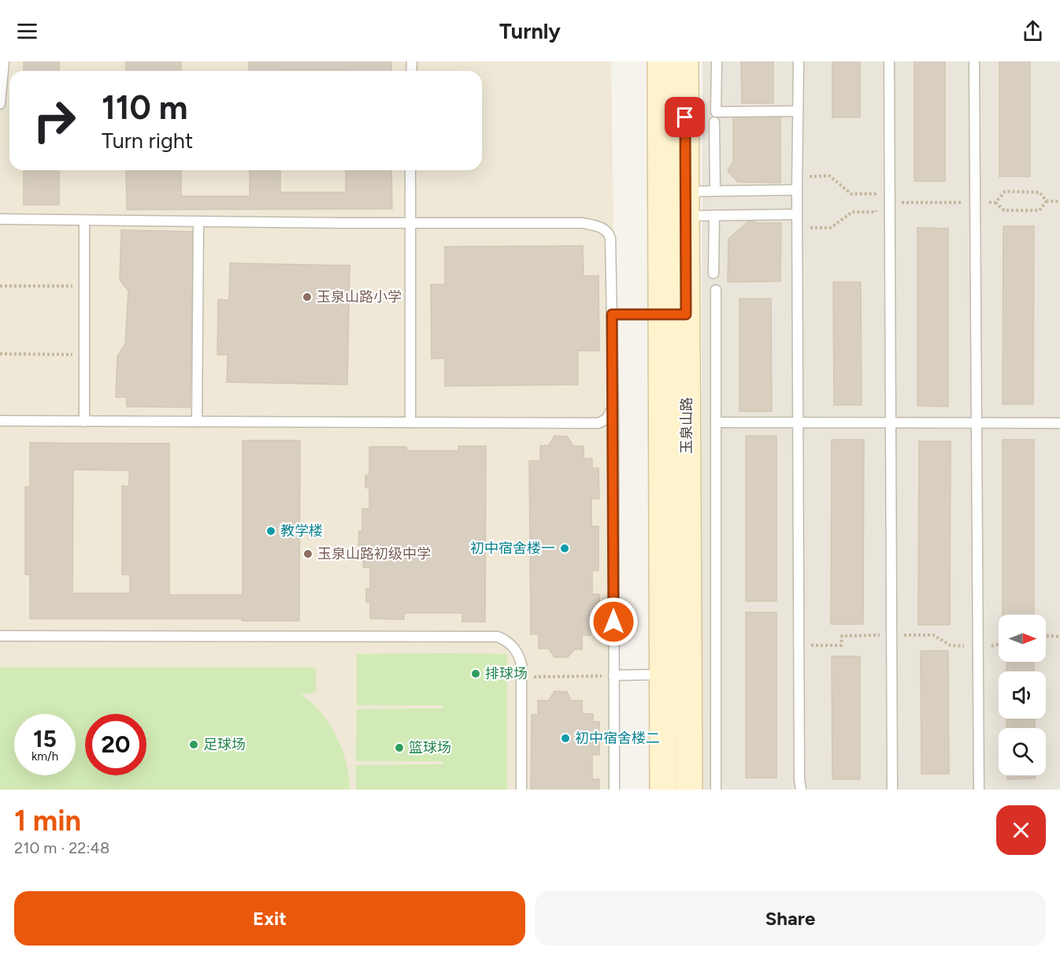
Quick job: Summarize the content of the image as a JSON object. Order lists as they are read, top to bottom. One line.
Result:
{"streets":{"street":["玉泉山路"]},"places":["玉泉山路小学","教学楼","初中宿舍楼一","玉泉山路初级中学","排球场","初中宿舍楼二","足球场","篮球场"],"north":"right","page":{"header":"Turnly","turn":["110 m","Turn right"],"speed":"15 km/h","limit":"20","heading":["1 min","210 m · 22:48"],"buttons":["Exit","Share"]}}
